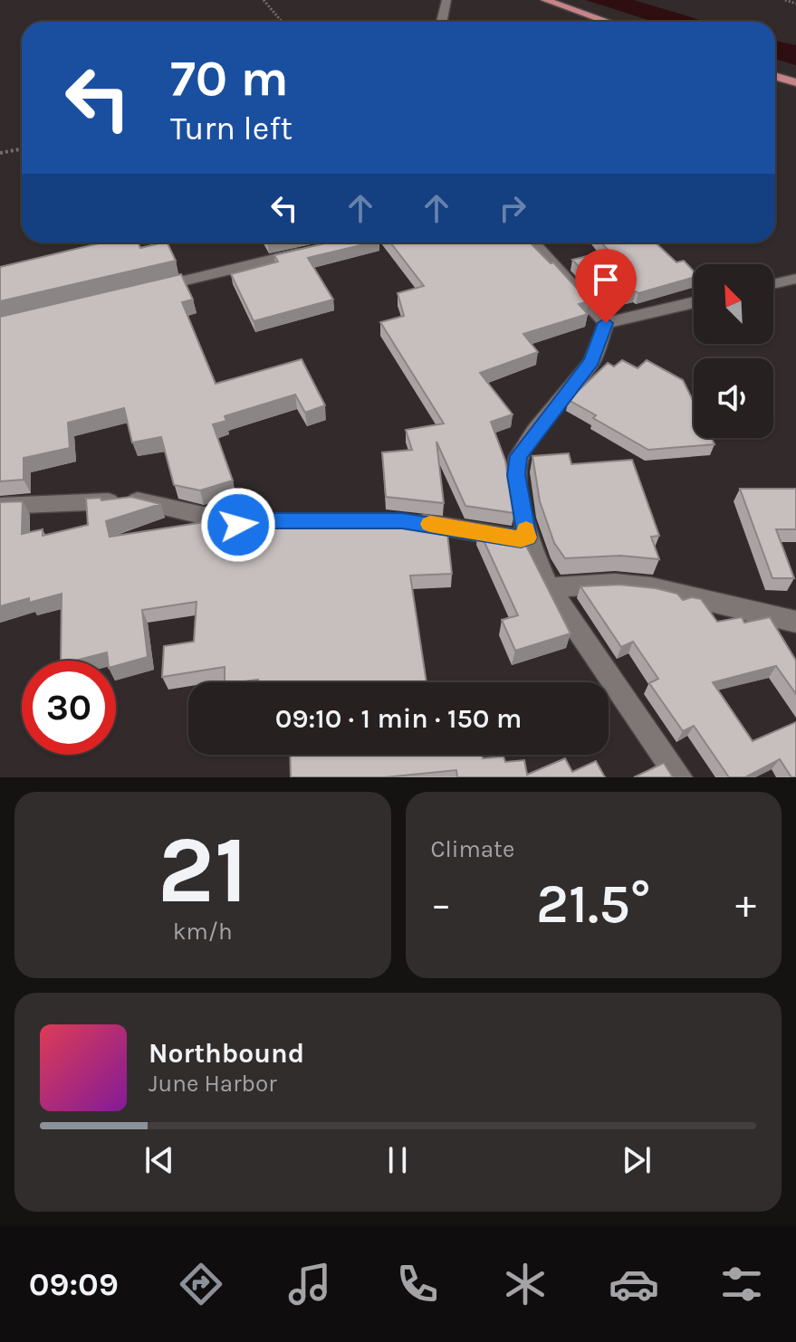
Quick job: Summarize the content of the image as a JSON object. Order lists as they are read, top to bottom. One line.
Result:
{"north":"top left","page":{"turn":["70 m","Turn left"],"limit":"30","trip":"09:10 · 1 min · 150 m","tile":[["21","km/h"],"Climate"],"heat":["−","21.5°","+"],"song":["Northbound","June Harbor"],"tabs":"09:09"}}
